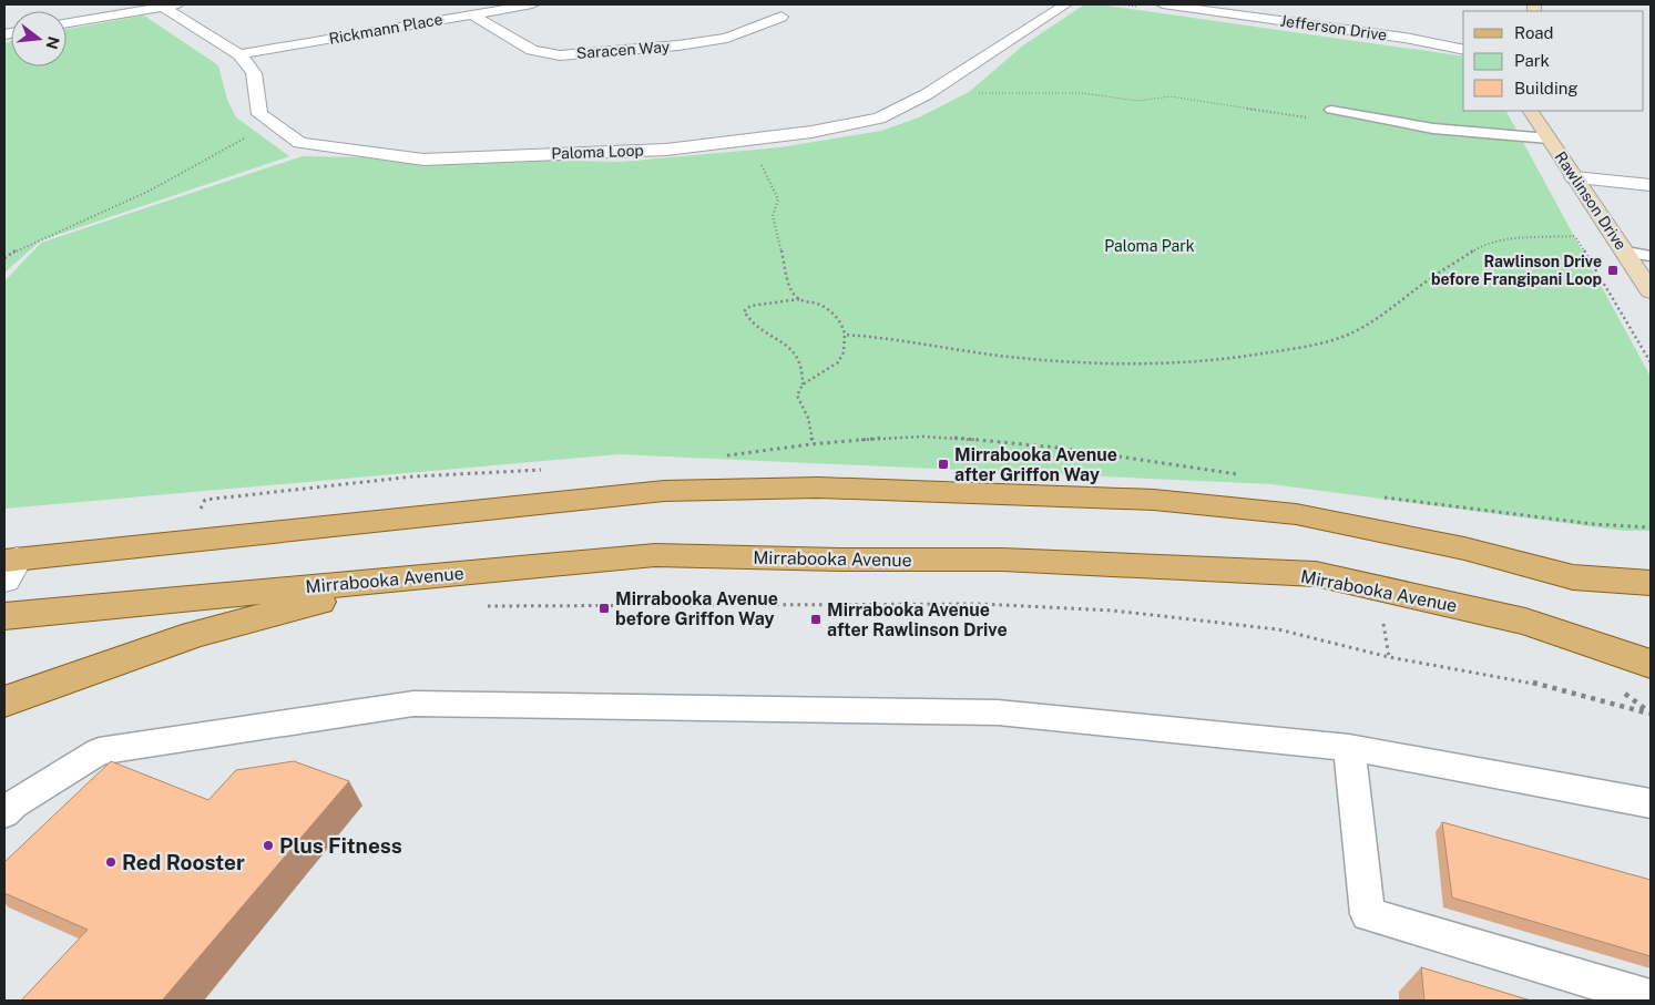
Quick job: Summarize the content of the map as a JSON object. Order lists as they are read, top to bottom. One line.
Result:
{"streets":{"main road":["Mirrabooka Avenue"],"street":["Jefferson Drive","Rickmann Place","Saracen Way","Paloma Loop","Rawlinson Drive"]},"crossings":[["Rickmann Place","Saracen Way"],["Rickmann Place","Paloma Loop"]],"parks":["Paloma Park"],"places":{"transit":["Rawlinson Drive before Frangipani Loop","Mirrabooka Avenue after Griffon Way","Mirrabooka Avenue before Griffon Way","Mirrabooka Avenue after Rawlinson Drive"],"other":["Plus Fitness","Red Rooster"]},"legend":["Road","Park","Building"],"north":"right"}
